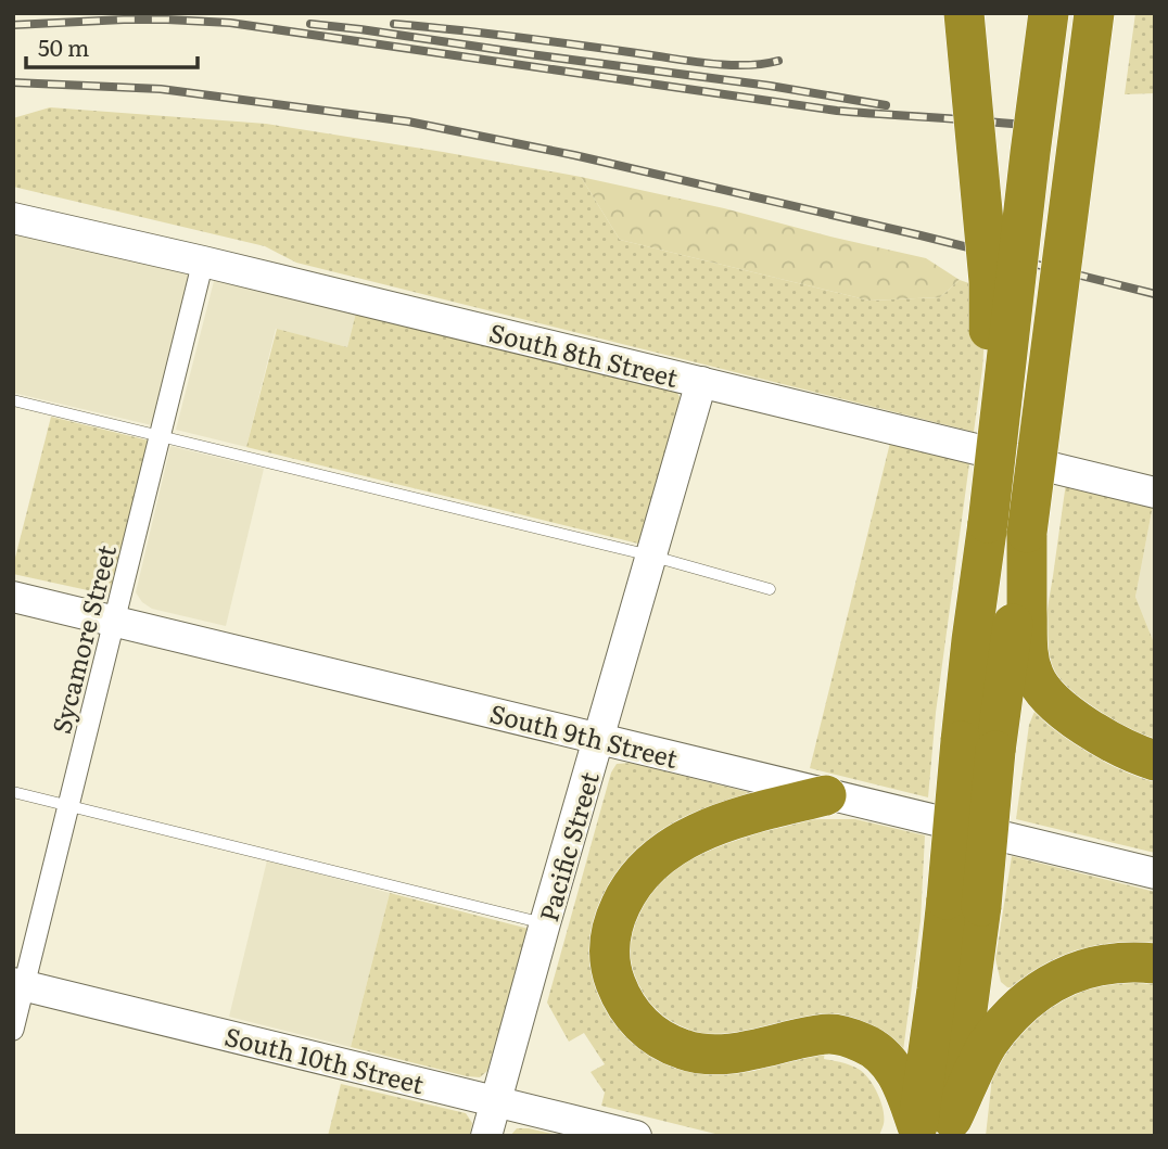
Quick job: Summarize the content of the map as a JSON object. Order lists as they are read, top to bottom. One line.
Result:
{"streets":{"street":["South 8th Street","Sycamore Street","South 9th Street","Pacific Street","South 10th Street"]},"crossings":[["South 8th Street","Sycamore Street"],["South 8th Street","Pacific Street"],["Sycamore Street","South 9th Street"],["Sycamore Street","South 10th Street"],["South 9th Street","Pacific Street"],["Pacific Street","South 10th Street"]],"scale_bar":"50 m"}
